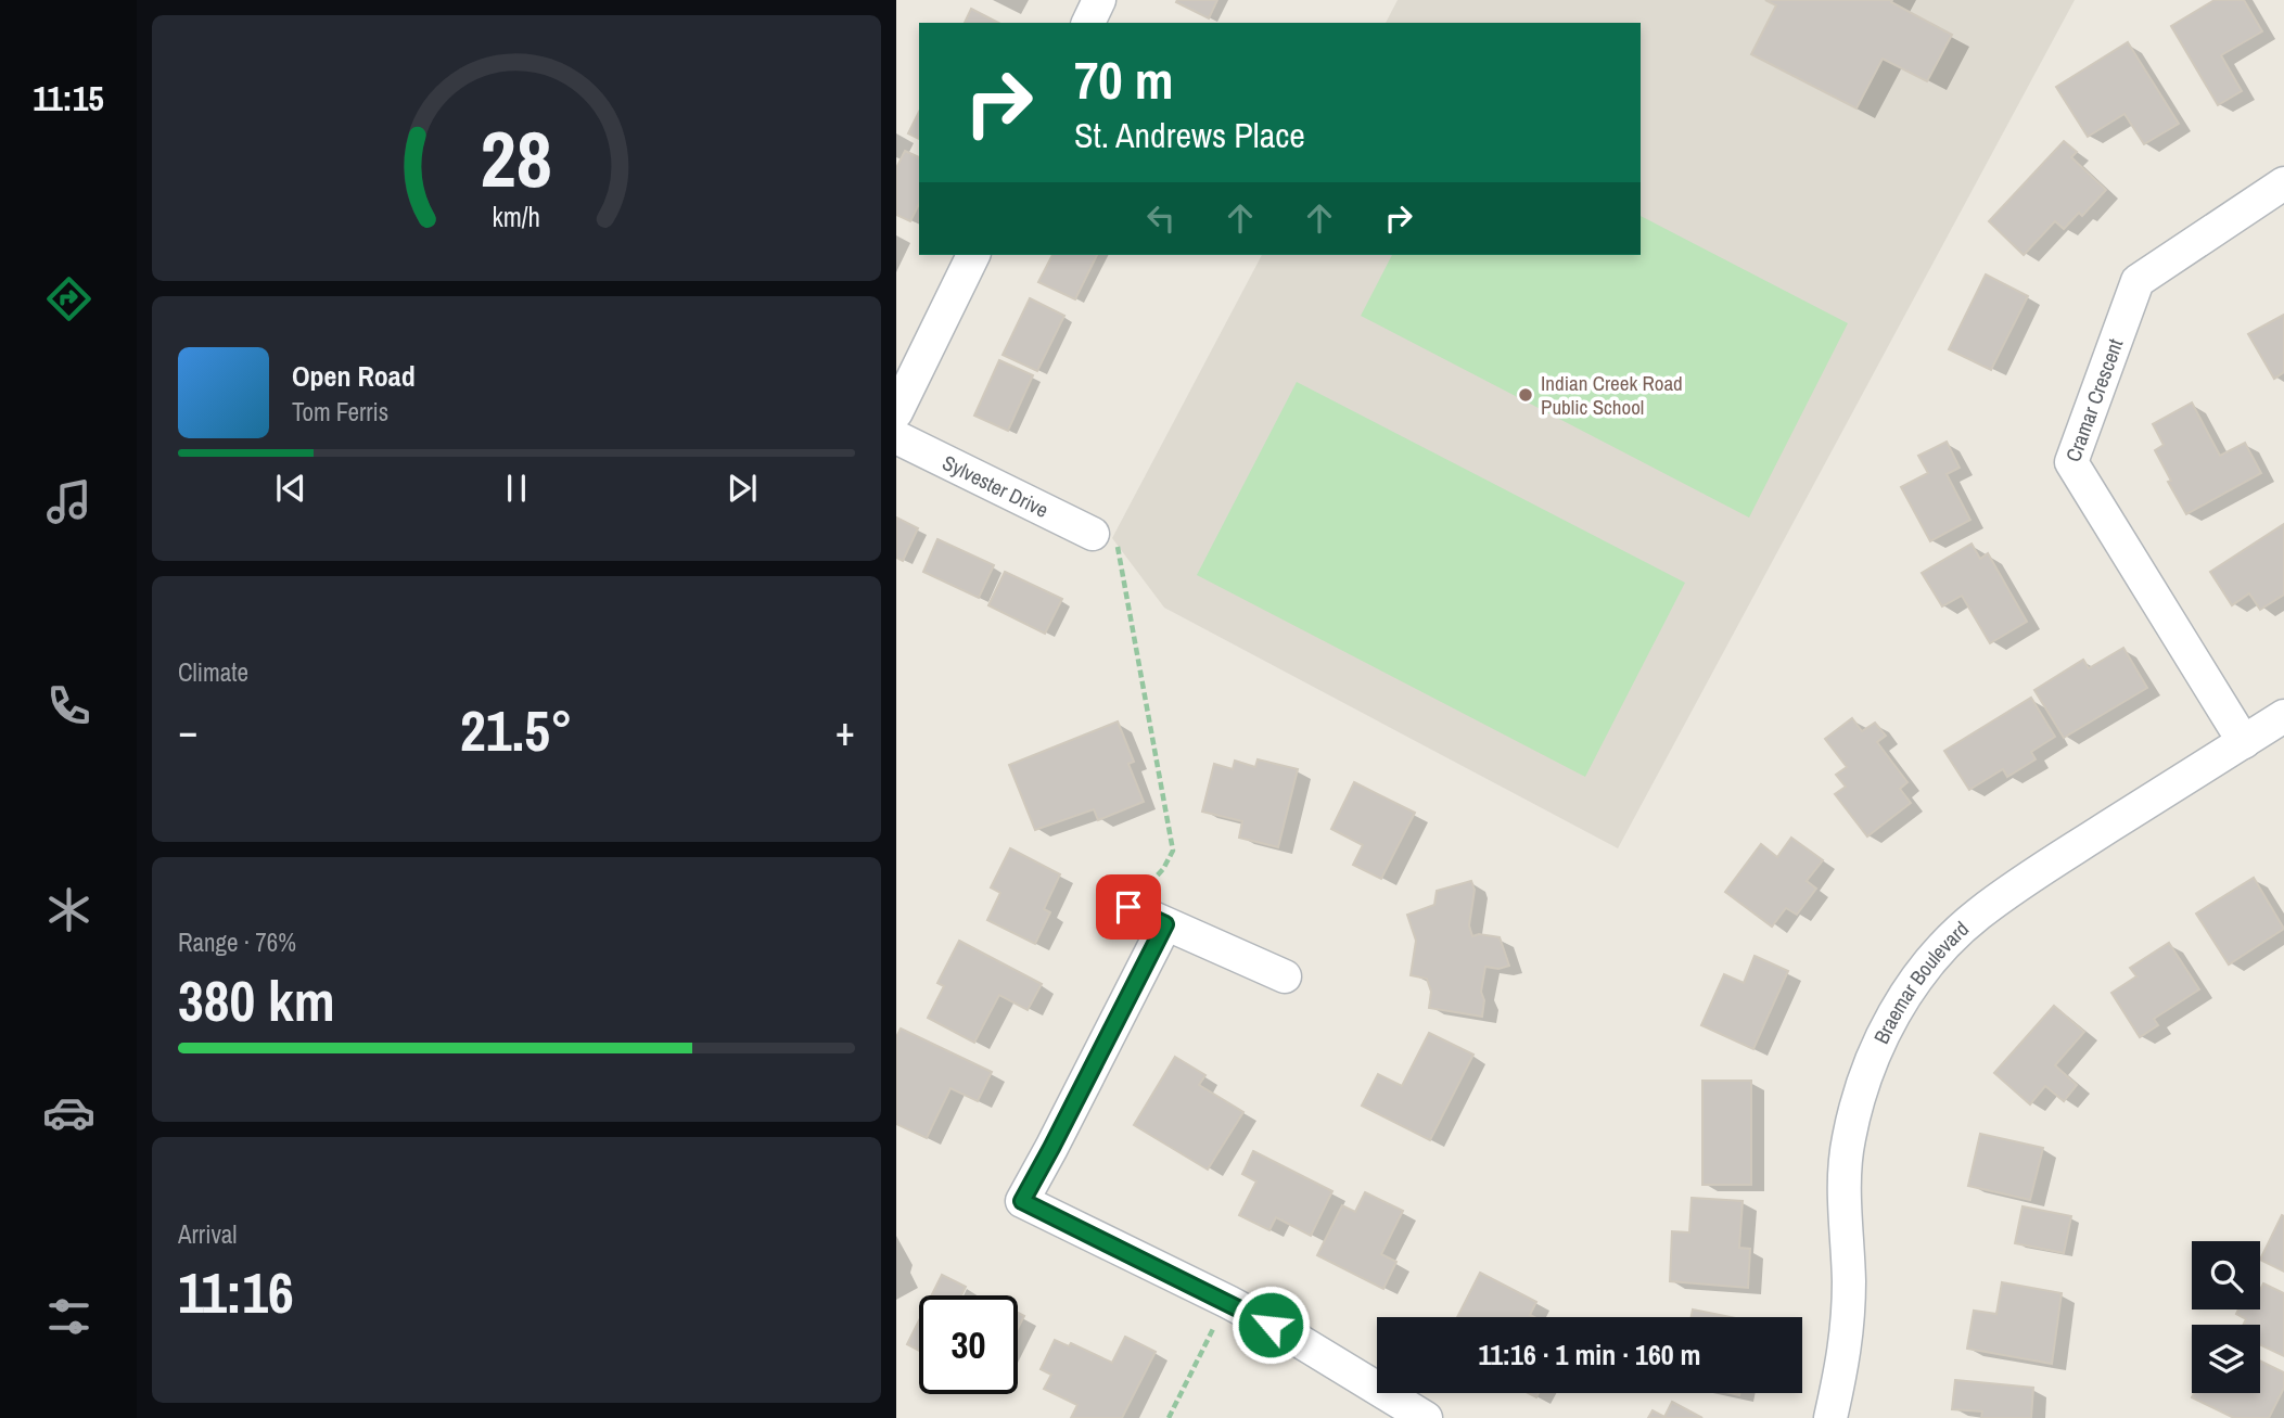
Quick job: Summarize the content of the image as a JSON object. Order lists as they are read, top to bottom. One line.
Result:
{"streets":{"street":["Cramar Crescent","Sylvester Drive","Braemar Boulevard"]},"crossings":[["Cramar Crescent","Braemar Boulevard"]],"places":["Indian Creek Road Public School"],"page":{"tabs":"11:15","turn":["70 m","St. Andrews Place"],"song":["Open Road","Tom Ferris"],"tile":["Climate",["Range · 76%","380 km"],["Arrival","11:16"]],"heat":["−","21.5°","+"],"limit":"30","trip":"11:16 · 1 min · 160 m","gauge":["28","km/h"]}}
